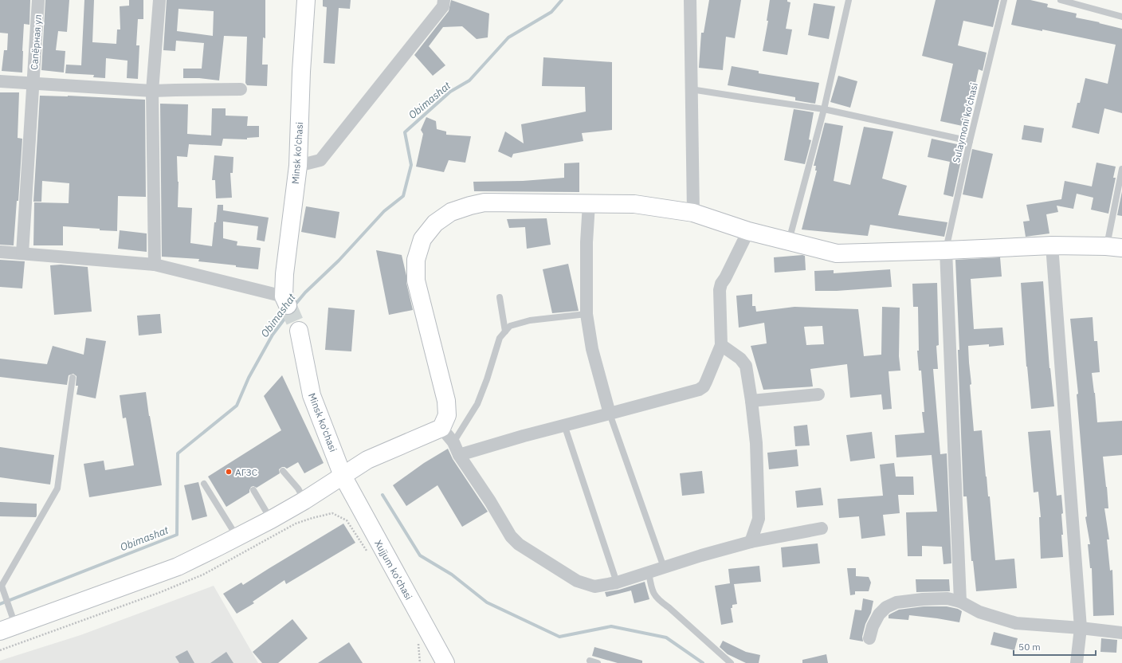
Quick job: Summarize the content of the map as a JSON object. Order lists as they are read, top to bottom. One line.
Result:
{"streets":{"street":["Сапёрная ул","Minsk ko'chasi","Xujjum ko'chasi"],"lane":["Sulaymoni ko'chasi"]},"crossings":[["Minsk ko'chasi","Xujjum ko'chasi"]],"water":["Obimashat"],"places":["АГЗС"],"scale_bar":"50 m"}
